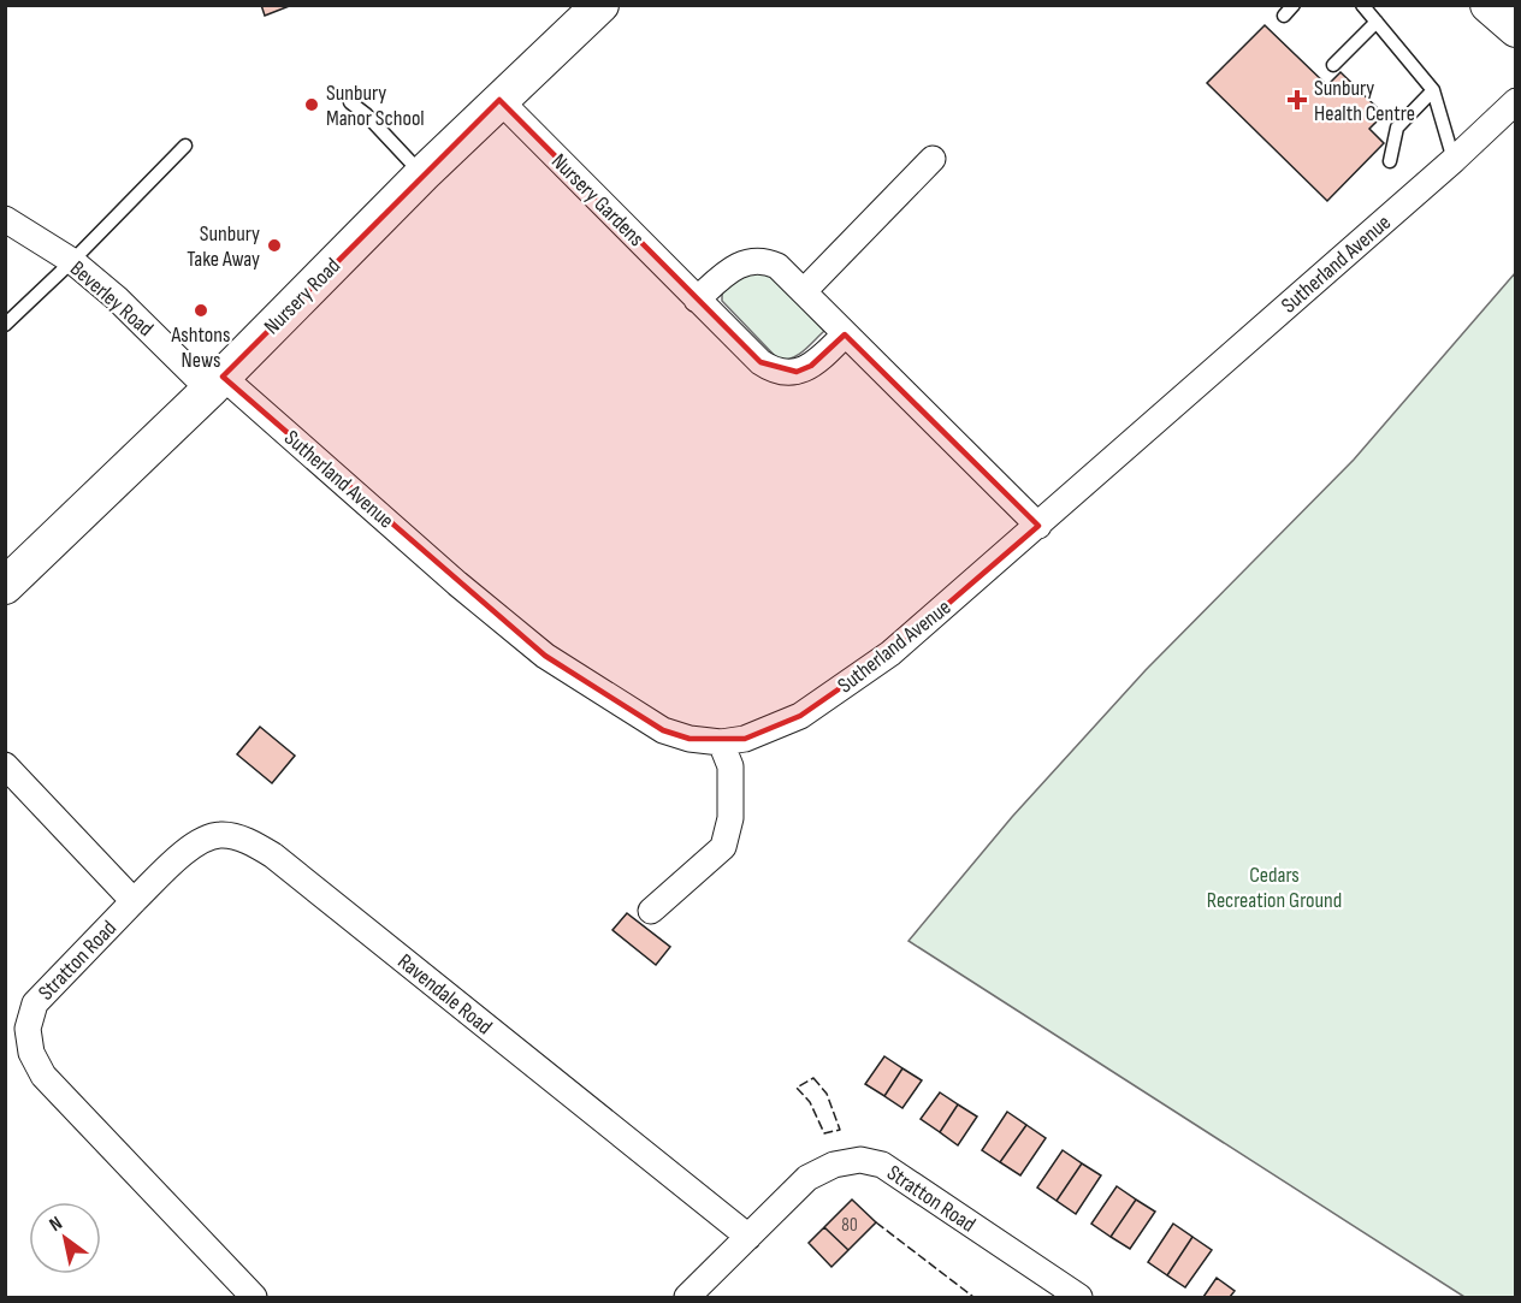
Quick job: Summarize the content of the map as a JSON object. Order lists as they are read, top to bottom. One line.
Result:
{"streets":{"street":["Nursery Gardens","Sutherland Avenue","Nursery Road","Beverley Road","Stratton Road","Ravendale Road"]},"crossings":[["Nursery Gardens","Nursery Road"],["Sutherland Avenue","Nursery Road"],["Sutherland Avenue","Beverley Road"],["Nursery Road","Beverley Road"],["Stratton Road","Ravendale Road"]],"parks":["Cedars Recreation Ground"],"places":{"health":["Sunbury Health Centre"],"other":["Sunbury Manor School","Sunbury Take Away","Ashtons News"]},"house_numbers":["80"],"north":"top left"}
